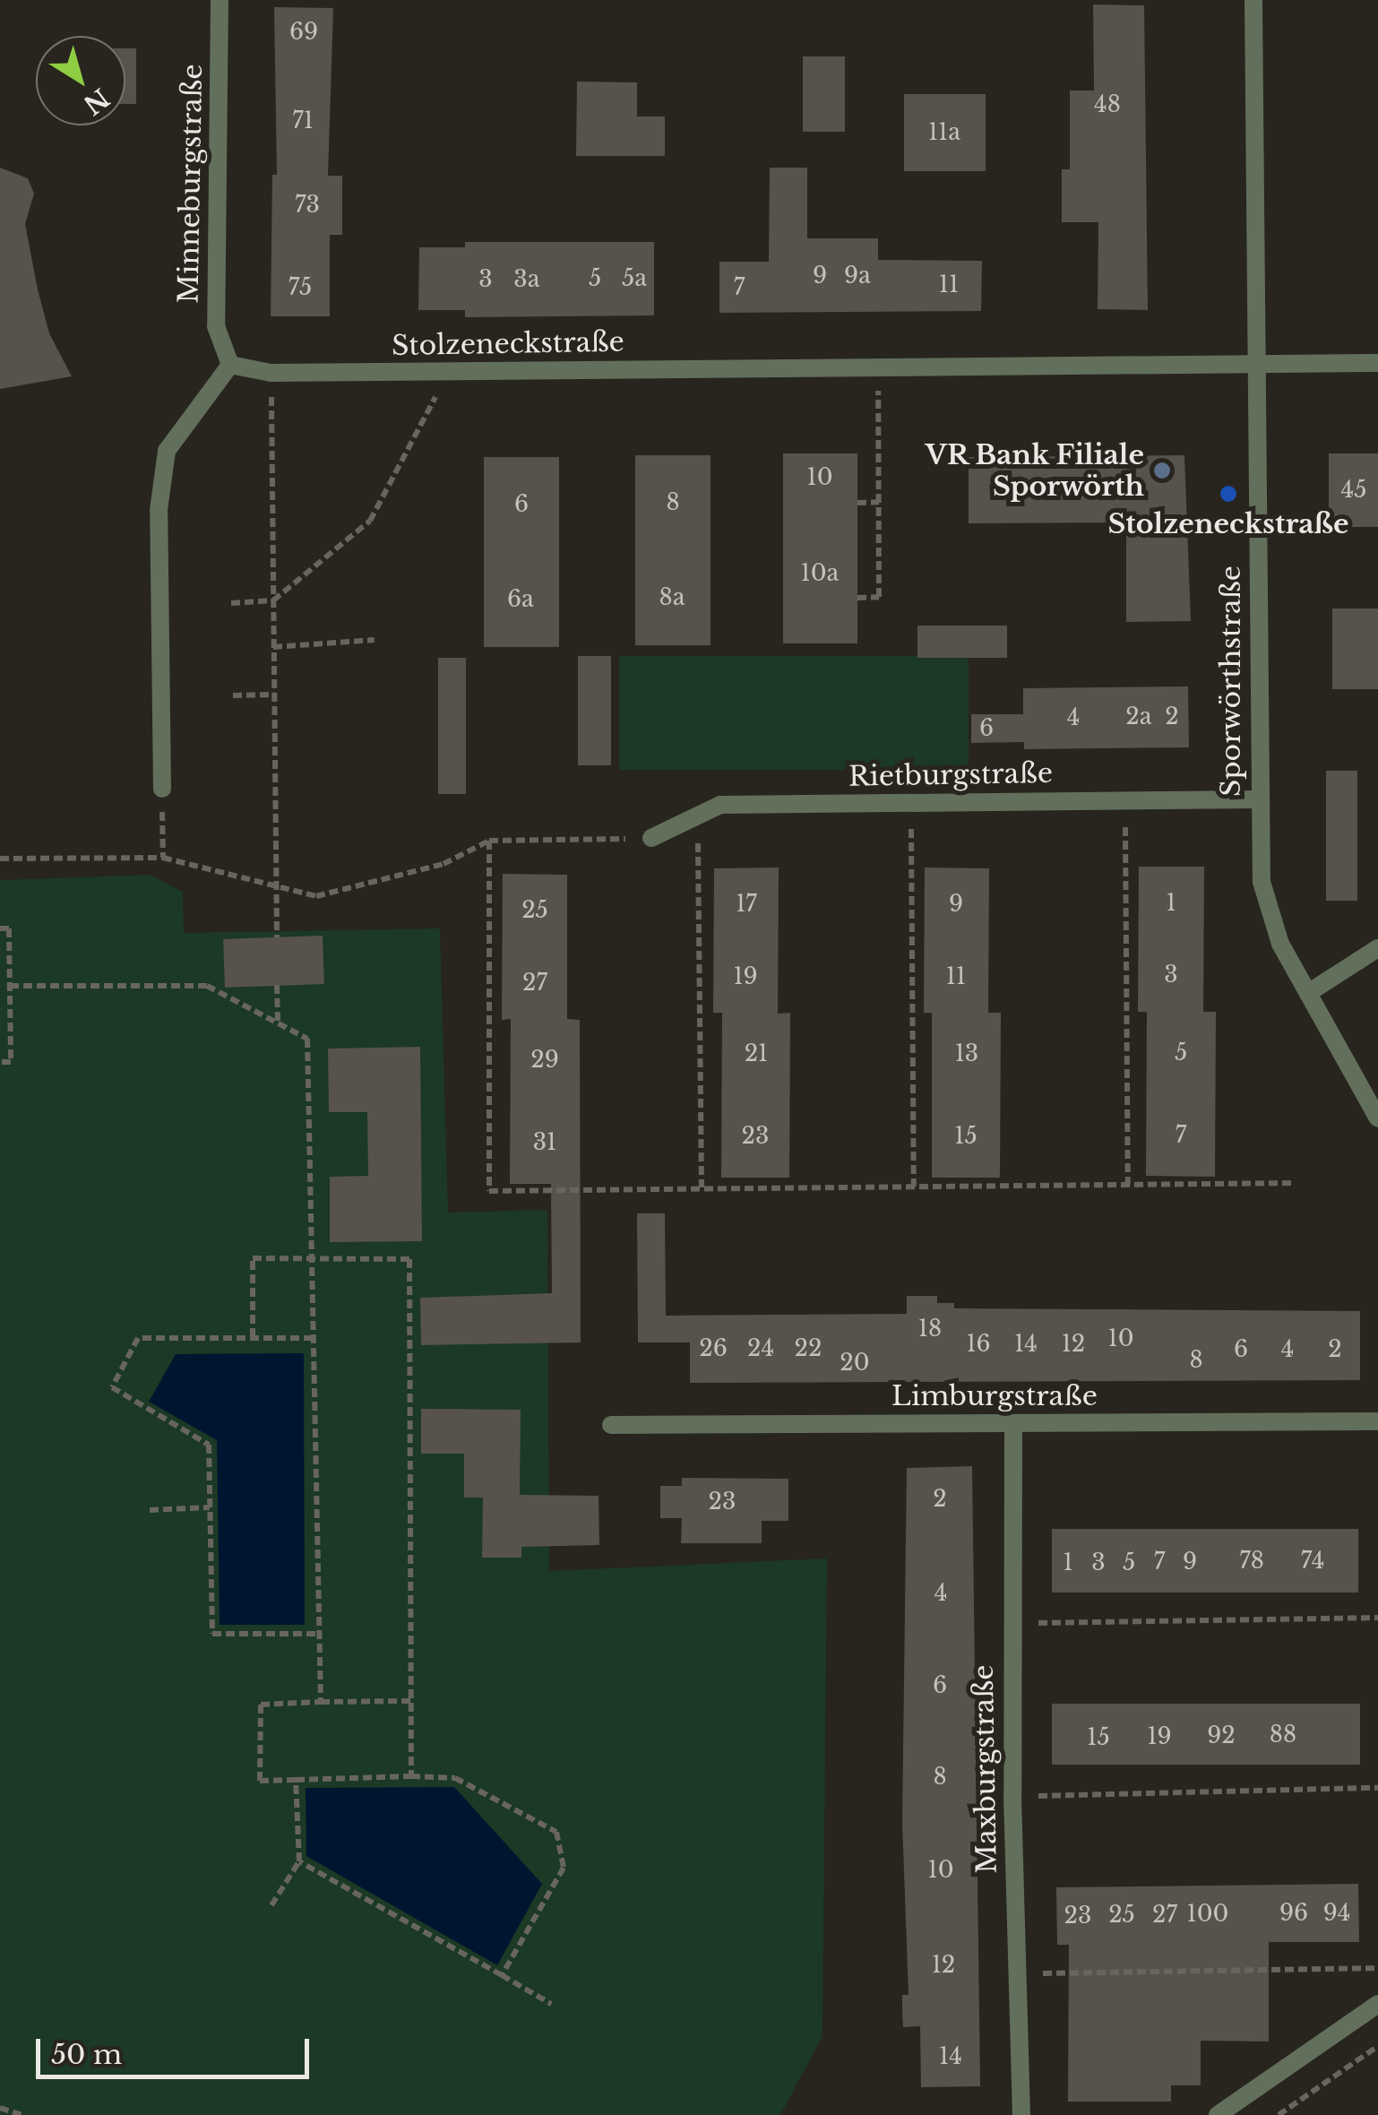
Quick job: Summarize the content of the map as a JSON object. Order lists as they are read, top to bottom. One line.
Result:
{"streets":{"street":["Minneburgstraße","Stolzeneckstraße","Sporwörthstraße","Rietburgstraße","Limburgstraße","Maxburgstraße"]},"crossings":[["Minneburgstraße","Stolzeneckstraße"],["Stolzeneckstraße","Sporwörthstraße"],["Sporwörthstraße","Rietburgstraße"],["Limburgstraße","Maxburgstraße"]],"places":["VR Bank Filiale Sporwörth","Stolzeneckstraße"],"house_numbers":["69","48","71","11a","73","9","9a","5","5a","3","3a","11","75","7","10","45","8","6","10a","8a","6a","2a","2","4","6","1","17","9","25","3","19","11","27","5","21","13","29","7","23","15","31","18","10","16","14","12","26","24","22","6","4","2","8","20","2","23","78","74","7","9","1","3","5","4","6","88","92","19","15","8","10","96","94","100","25","27","23","12","14"],"scale_bar":"50 m","north":"bottom right"}
